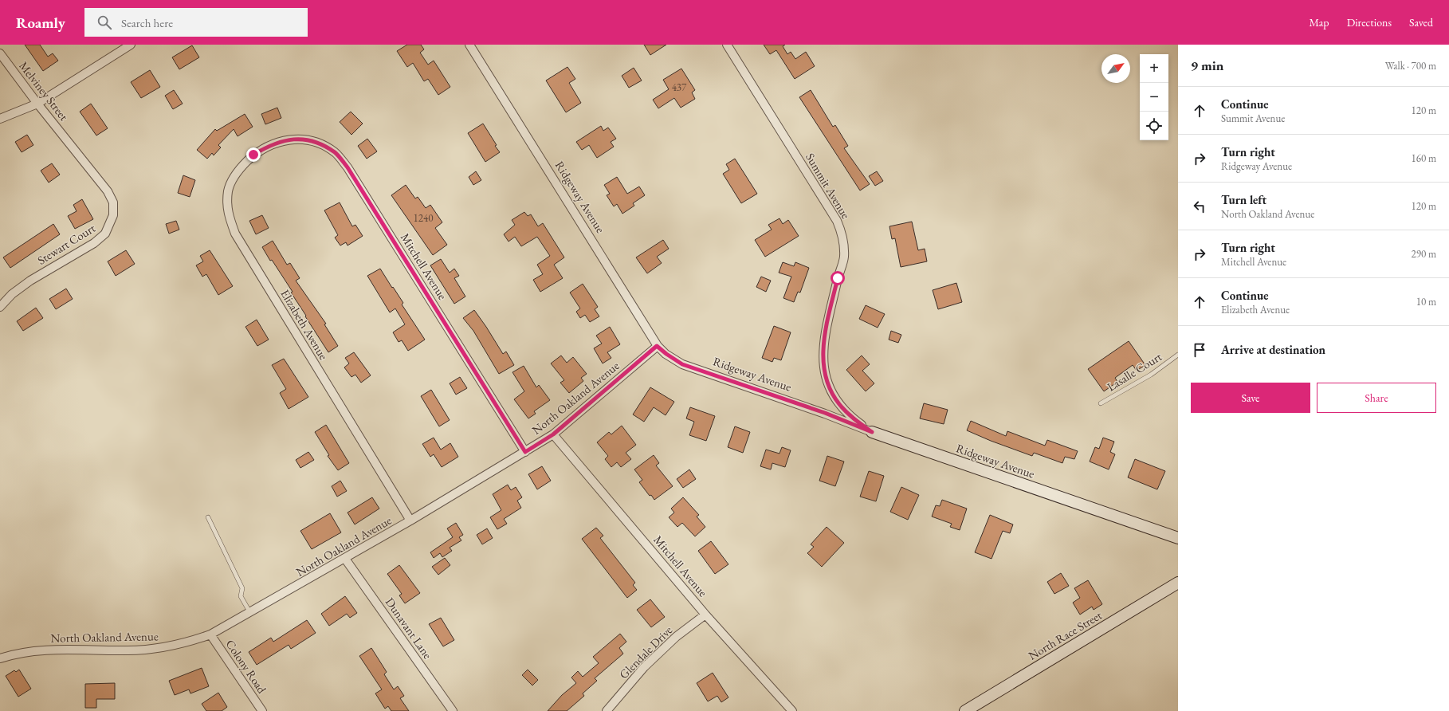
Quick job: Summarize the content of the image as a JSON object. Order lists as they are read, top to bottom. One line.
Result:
{"streets":{"street":["Melviney Street","Summit Avenue","Ridgeway Avenue","Stewart Court","Mitchell Avenue","Elizabeth Avenue","North Oakland Avenue","Dunavant Lane","North Race Street","Glendale Drive","Colony Road"],"lane":["Lasalle Court"]},"crossings":[["Melviney Street","Stewart Court"],["Summit Avenue","Ridgeway Avenue"],["Ridgeway Avenue","North Oakland Avenue"],["Mitchell Avenue","Elizabeth Avenue"],["Mitchell Avenue","North Oakland Avenue"],["Mitchell Avenue","Glendale Drive"],["Elizabeth Avenue","North Oakland Avenue"],["North Oakland Avenue","Dunavant Lane"],["North Oakland Avenue","Colony Road"]],"house_numbers":["437","1240"],"north":"top right","page":{"header":"Roamly","search":"Search here","nav":["Map","Directions","Saved"],"heading":["9 min","Walk · 700 m"],"map_buttons":["+","−"],"list":[["Continue","Summit Avenue","120 m"],["Turn right","Ridgeway Avenue","160 m"],["Turn left","North Oakland Avenue","120 m"],["Turn right","Mitchell Avenue","290 m"],["Continue","Elizabeth Avenue","10 m"],"Arrive at destination"],"buttons":["Save","Share"]}}
